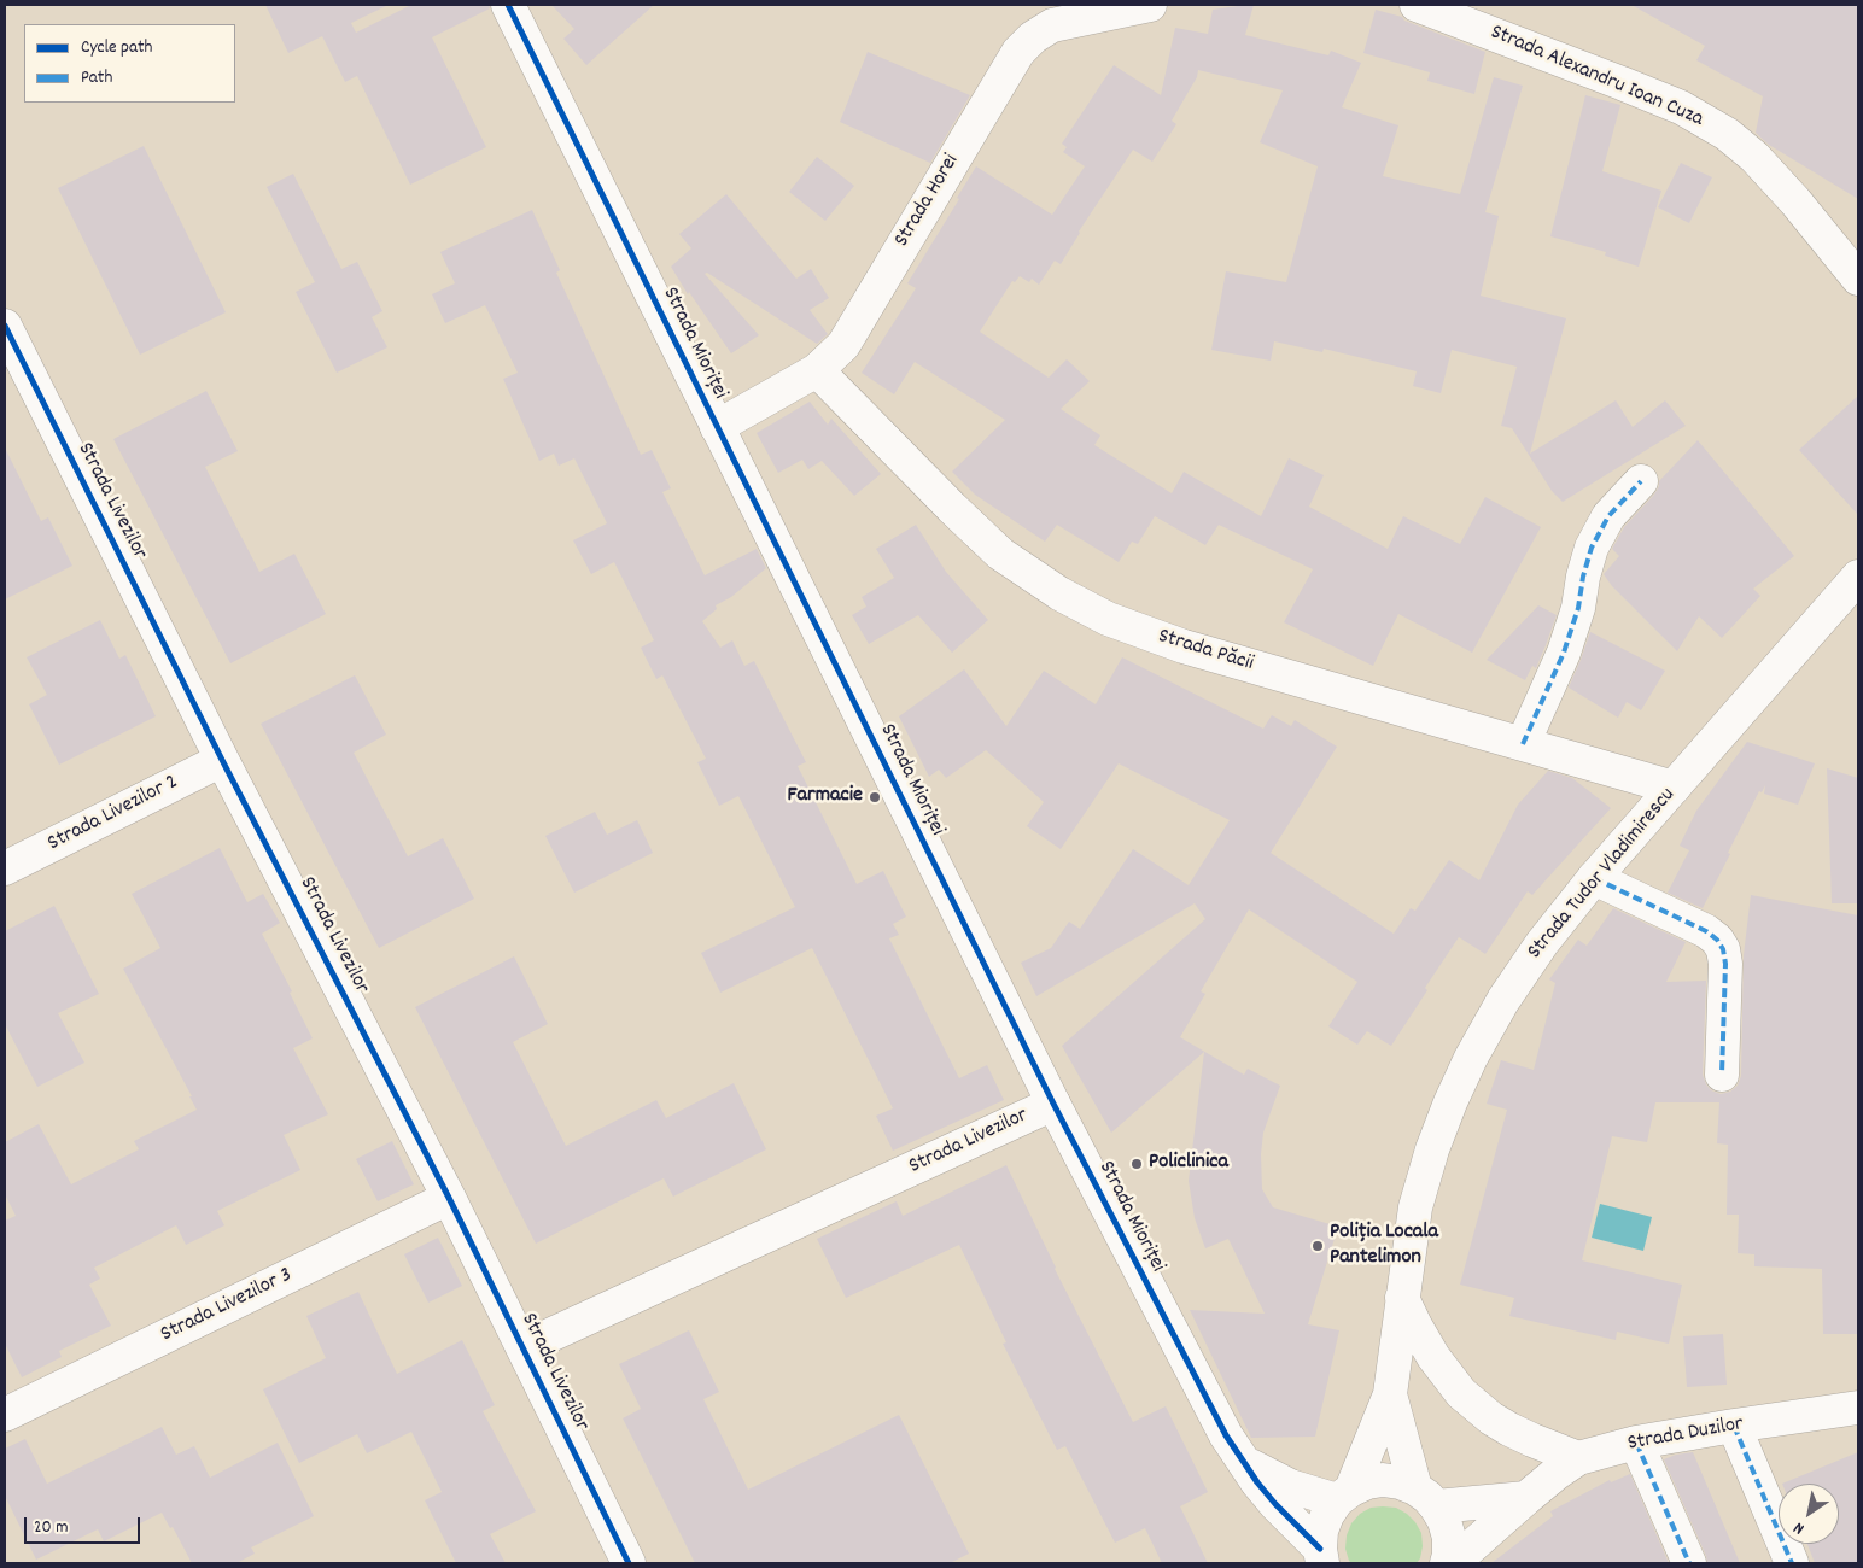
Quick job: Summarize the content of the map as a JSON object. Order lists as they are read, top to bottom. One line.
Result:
{"streets":{"street":["Strada Alexandru Ioan Cuza","Strada Horei","Strada Mioriței","Strada Livezilor","Strada Păcii","Strada Livezilor 2","Strada Tudor Vladimirescu","Strada Livezilor 3","Strada Duzilor"]},"crossings":[["Strada Horei","Strada Mioriței"],["Strada Horei","Strada Păcii"],["Strada Mioriței","Strada Livezilor"],["Strada Mioriței","Strada Tudor Vladimirescu"],["Strada Livezilor","Strada Livezilor 2"],["Strada Livezilor","Strada Livezilor 3"],["Strada Păcii","Strada Tudor Vladimirescu"]],"places":["Farmacie","Policlinica","Poliția Locala Pantelimon"],"legend":["Cycle path","Path"],"scale_bar":"20 m","north":"bottom left"}
